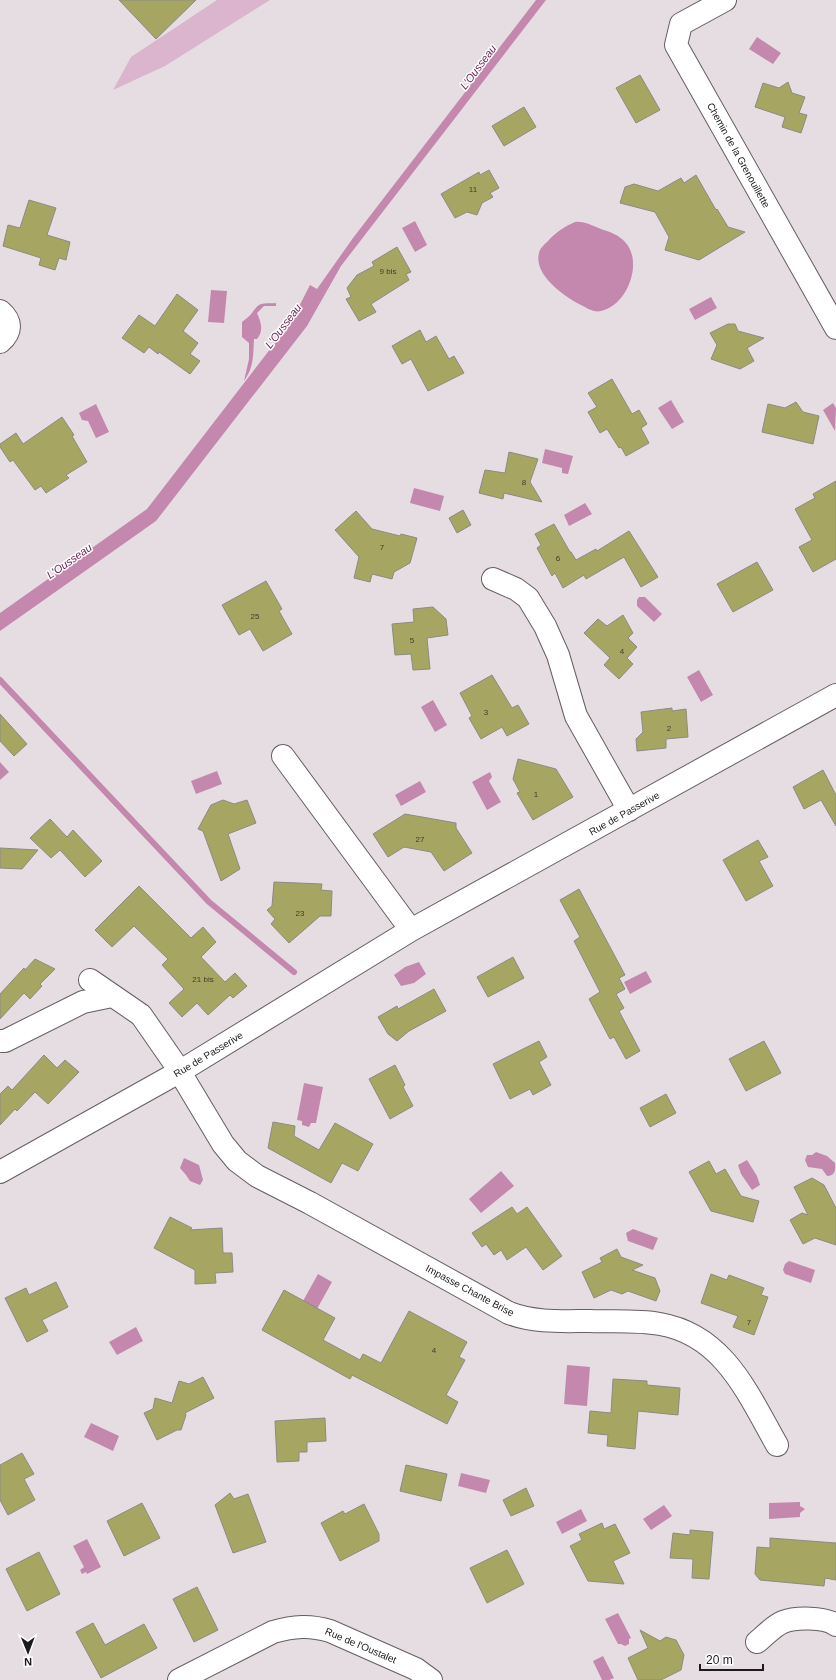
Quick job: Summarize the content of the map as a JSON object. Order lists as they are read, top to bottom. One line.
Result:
{"streets":{"street":["Chemin de la Grenouillette","Rue de Passerive","Impasse Chante Brise","Rue de l'Oustalet"]},"crossings":[["Rue de Passerive","Impasse Chante Brise"]],"water":["L'Ousseau"],"house_numbers":["11","9 bis","8","7","6","25","5","4","3","2","1","27","23","21 bis","7","4"],"scale_bar":"20 m","north":"bottom"}
